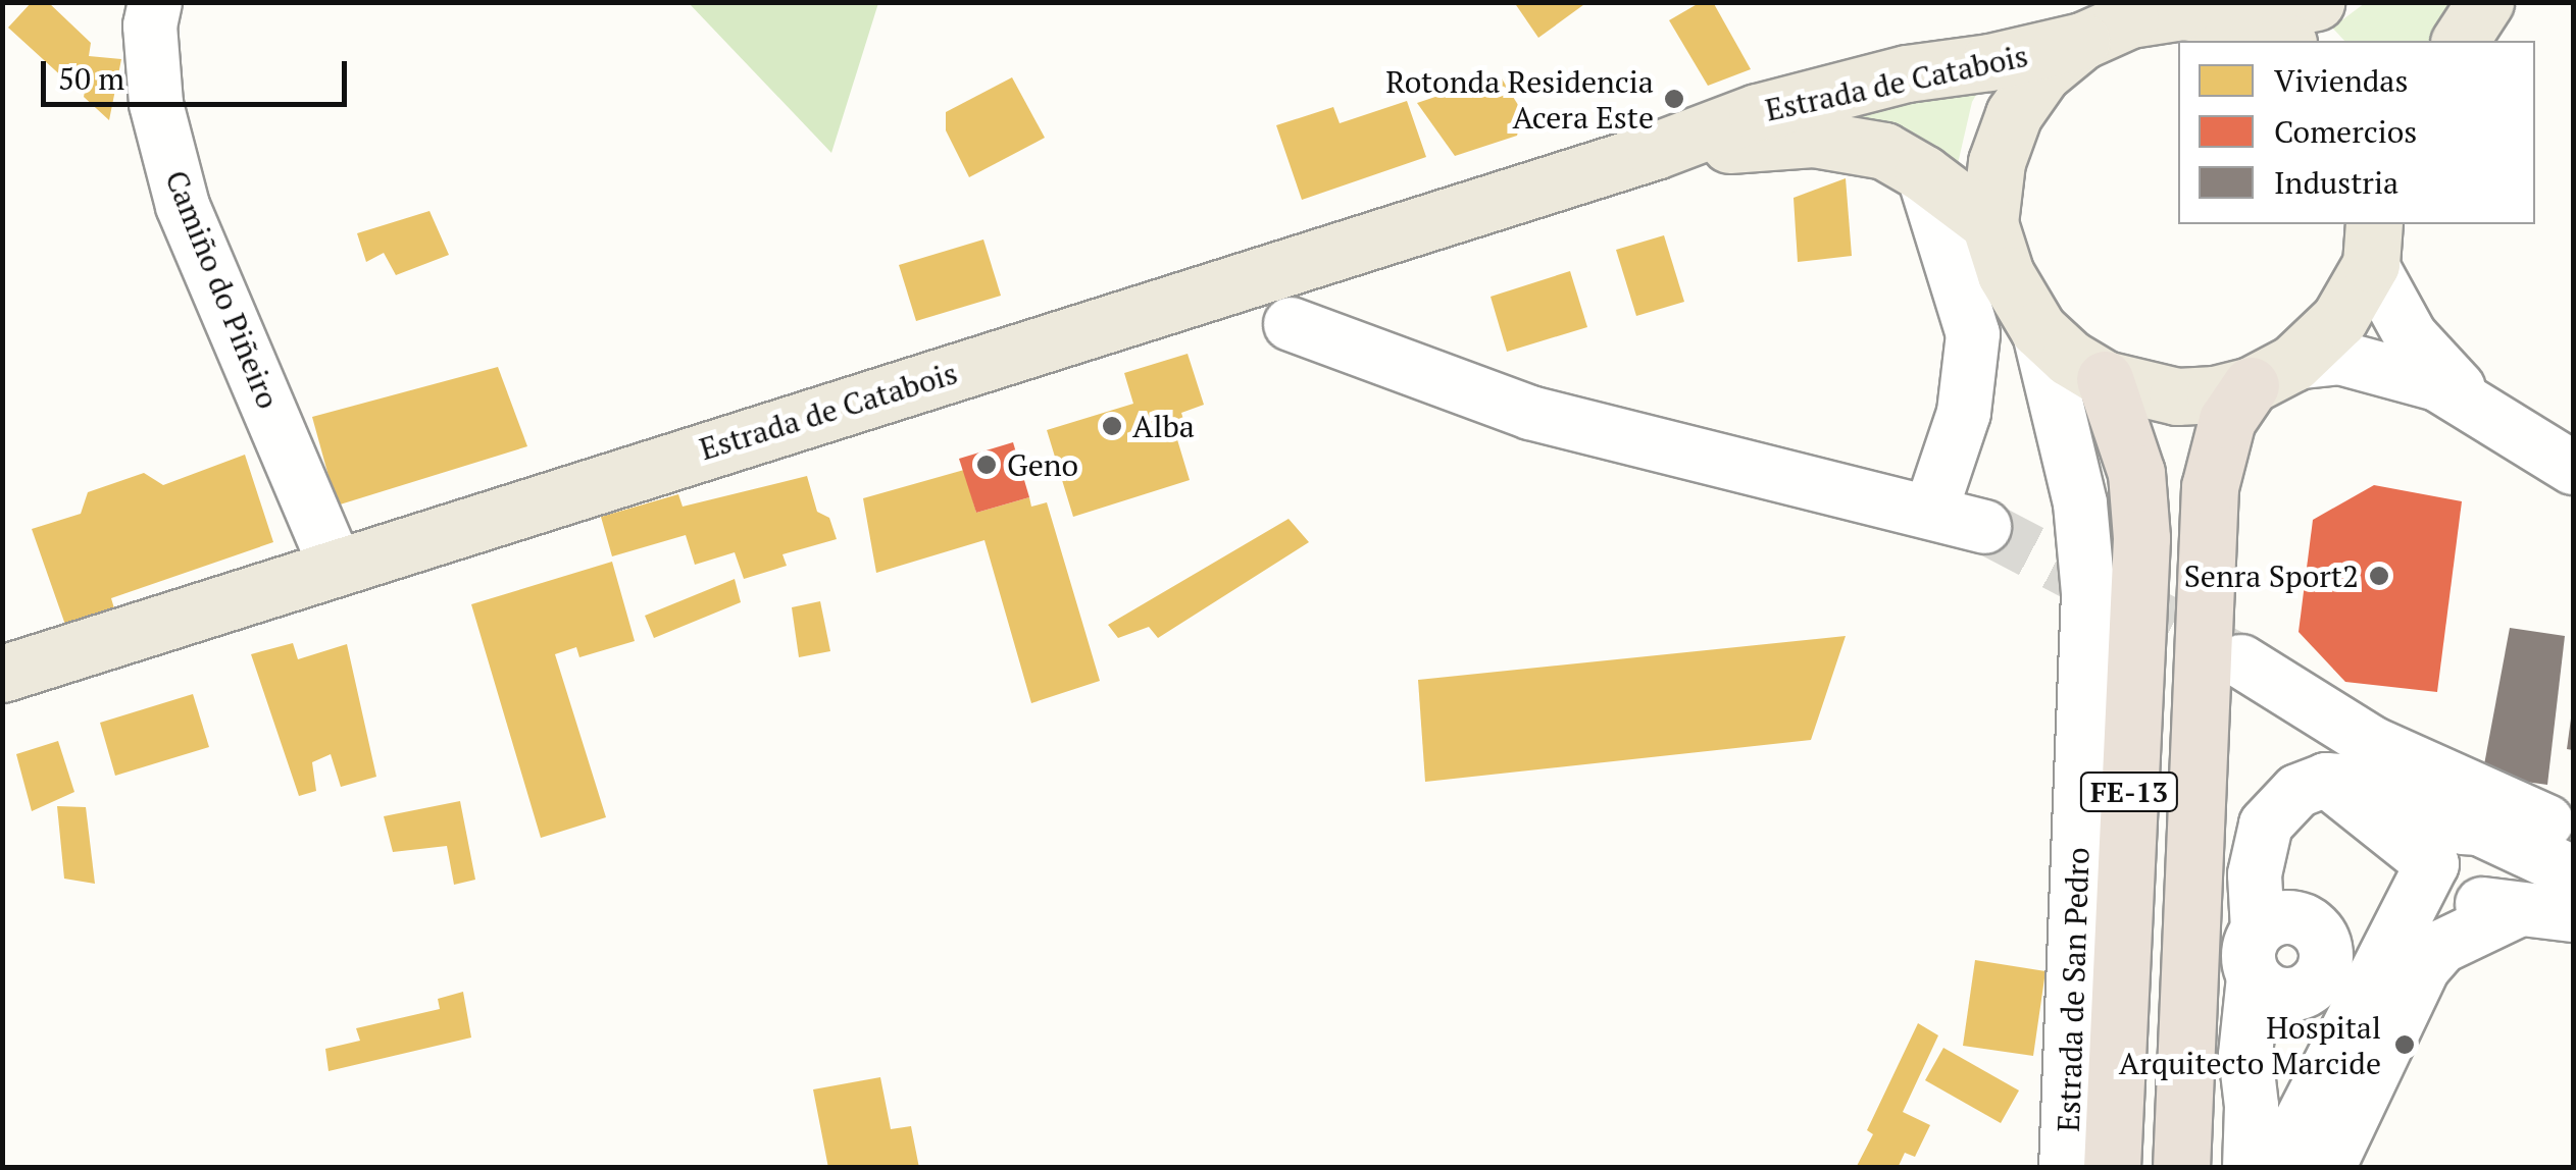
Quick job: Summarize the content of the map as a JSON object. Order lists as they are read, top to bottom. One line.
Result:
{"streets":{"highway":["FE-13"],"main road":["Estrada de Catabois"],"street":["Camiño do Piñeiro","Estrada de San Pedro"]},"crossings":[["Estrada de Catabois","Camiño do Piñeiro"],["Estrada de Catabois","FE-13"],["Estrada de Catabois","Estrada de San Pedro"]],"places":["Rotonda Residencia Acera Este","Alba","Geno","Senra Sport2","Hospital Arquitecto Marcide"],"legend":["Viviendas","Comercios","Industria"],"scale_bar":"50 m"}
